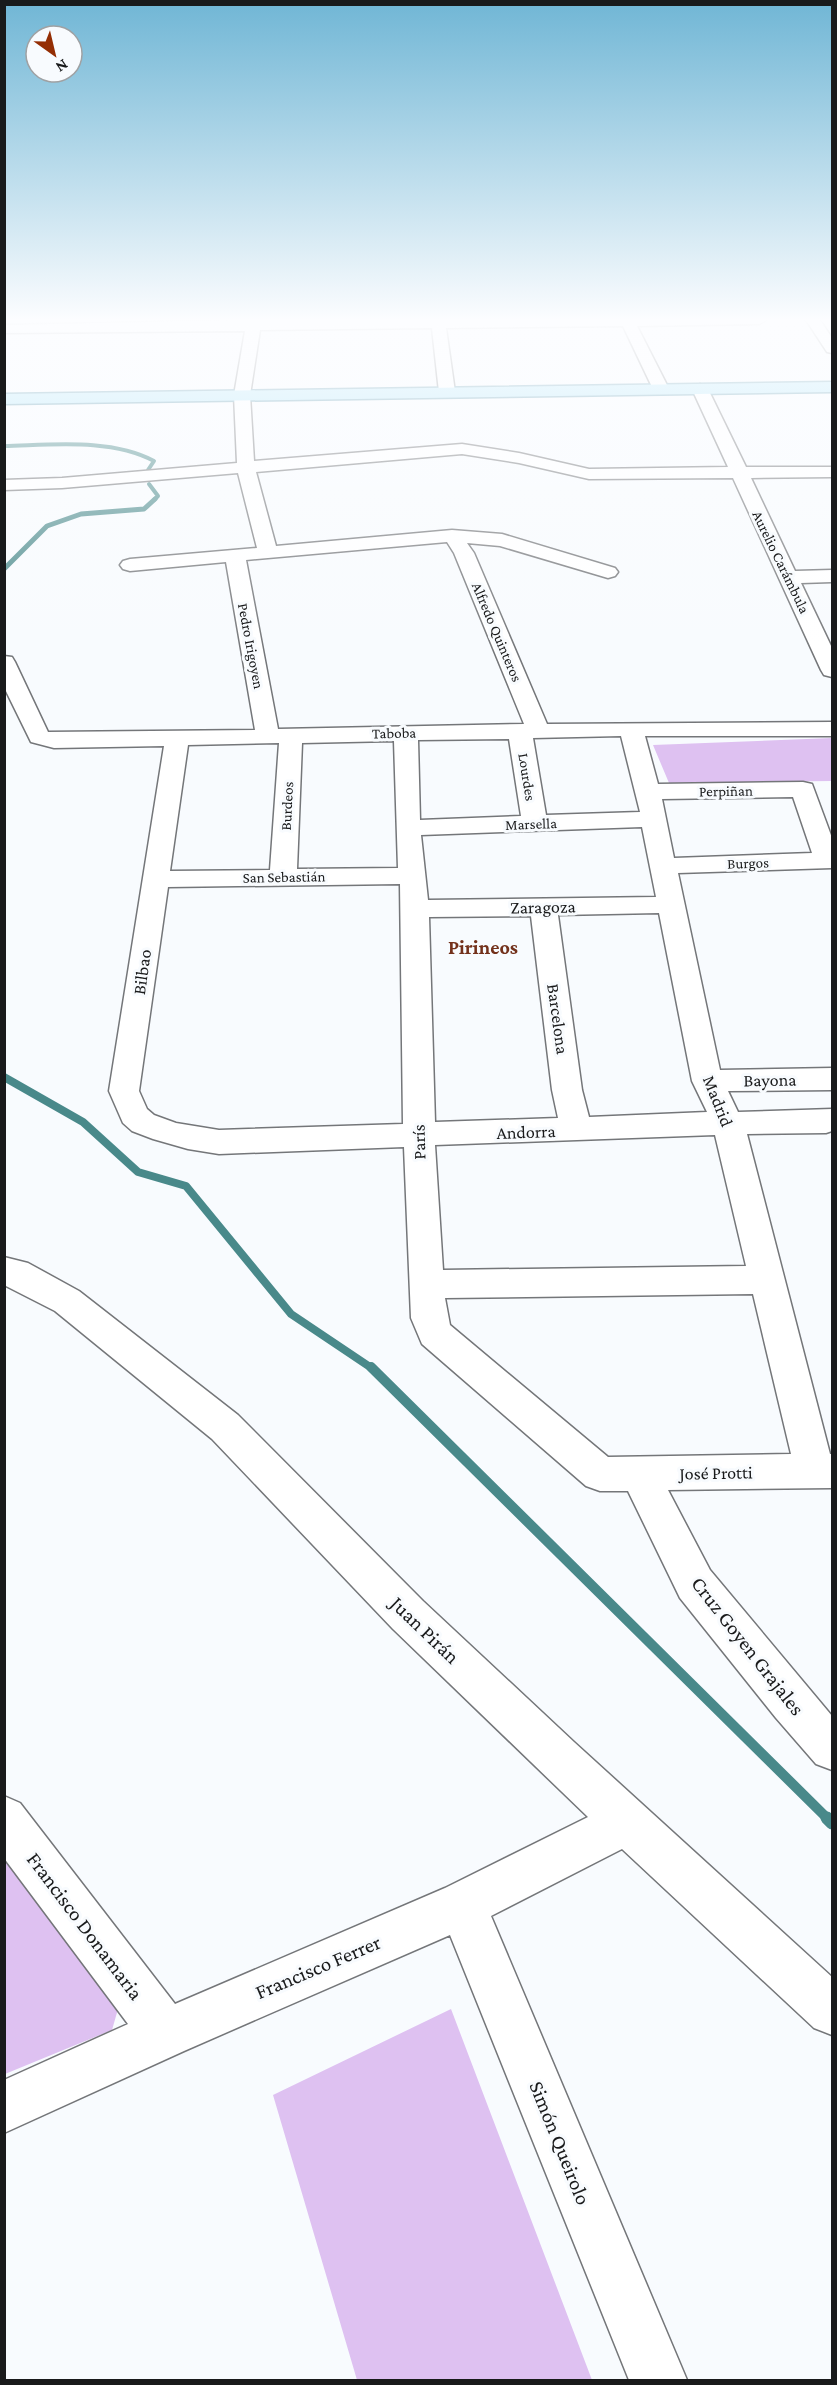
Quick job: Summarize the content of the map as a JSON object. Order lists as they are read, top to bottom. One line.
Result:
{"streets":{"street":["Aurelio Carámbula","Alfredo Quinteros","Pedro Irigoyen","Taboba","Lourdes","Perpiñan","Burdeos","Marsella","Burgos","San Sebastián","Zaragoza","Bilbao","Barcelona","Bayona","Madrid","Andorra","París","José Protti","Juan Pirán","Cruz Goyen Grajales","Francisco Donamaria","Francisco Ferrer","Simón Queirolo"]},"crossings":[["Alfredo Quinteros","Taboba"],["Alfredo Quinteros","Lourdes"],["Pedro Irigoyen","Taboba"],["Pedro Irigoyen","Burdeos"],["Taboba","Lourdes"],["Taboba","Burdeos"],["Taboba","Bilbao"],["Taboba","Madrid"],["Taboba","París"],["Lourdes","Marsella"],["Perpiñan","Marsella"],["Perpiñan","Burgos"],["Perpiñan","Madrid"],["Burdeos","San Sebastián"],["Marsella","Madrid"],["Marsella","París"],["Burgos","Madrid"],["San Sebastián","Bilbao"],["San Sebastián","París"],["Zaragoza","Barcelona"],["Zaragoza","Madrid"],["Zaragoza","París"],["Bilbao","Andorra"],["Barcelona","Andorra"],["Bayona","Madrid"],["Madrid","Andorra"],["Madrid","José Protti"],["Andorra","París"],["París","José Protti"],["París","Cruz Goyen Grajales"],["José Protti","Cruz Goyen Grajales"],["Juan Pirán","Francisco Ferrer"],["Francisco Donamaria","Francisco Ferrer"],["Francisco Ferrer","Simón Queirolo"]],"districts":["Pirineos"],"north":"bottom right"}
